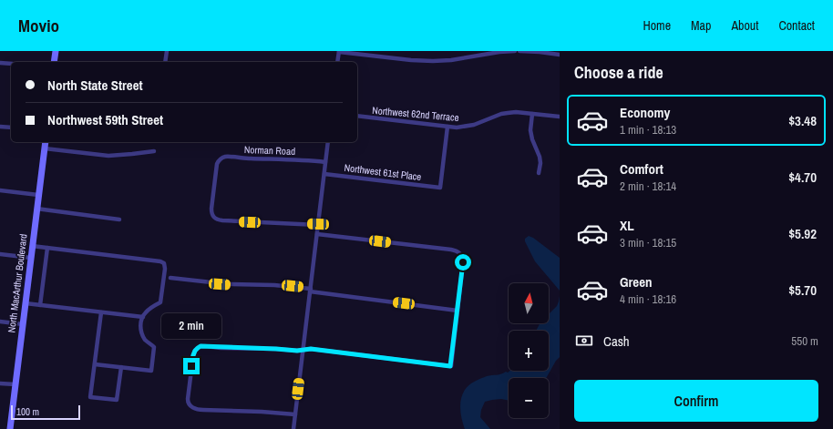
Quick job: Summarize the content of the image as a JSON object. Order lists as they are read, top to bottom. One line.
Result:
{"streets":{"main road":["North MacArthur Boulevard"],"street":["Northwest 62nd Terrace","Norman Road","Northwest 61st Place"]},"crossings":[["Northwest 62nd Terrace","Northwest 61st Place"]],"scale_bar":"100 m","north":"top","page":{"header":"Movio","nav":["Home","Map","About","Contact"],"heading":"Choose a ride","banner":["North State Street","Northwest 59th Street"],"list":[{"name":"Economy","note":"1 min · 18:13","value":"$3.48"},{"name":"Comfort","note":"2 min · 18:14","value":"$4.70"},{"name":"XL","note":"3 min · 18:15","value":"$5.92"},{"name":"Green","note":"4 min · 18:16","value":"$5.70"}],"map_buttons":["+","−"],"bubble":"2 min","pay":["Cash","550 m"],"buttons":"Confirm","scale":"100 m"}}
